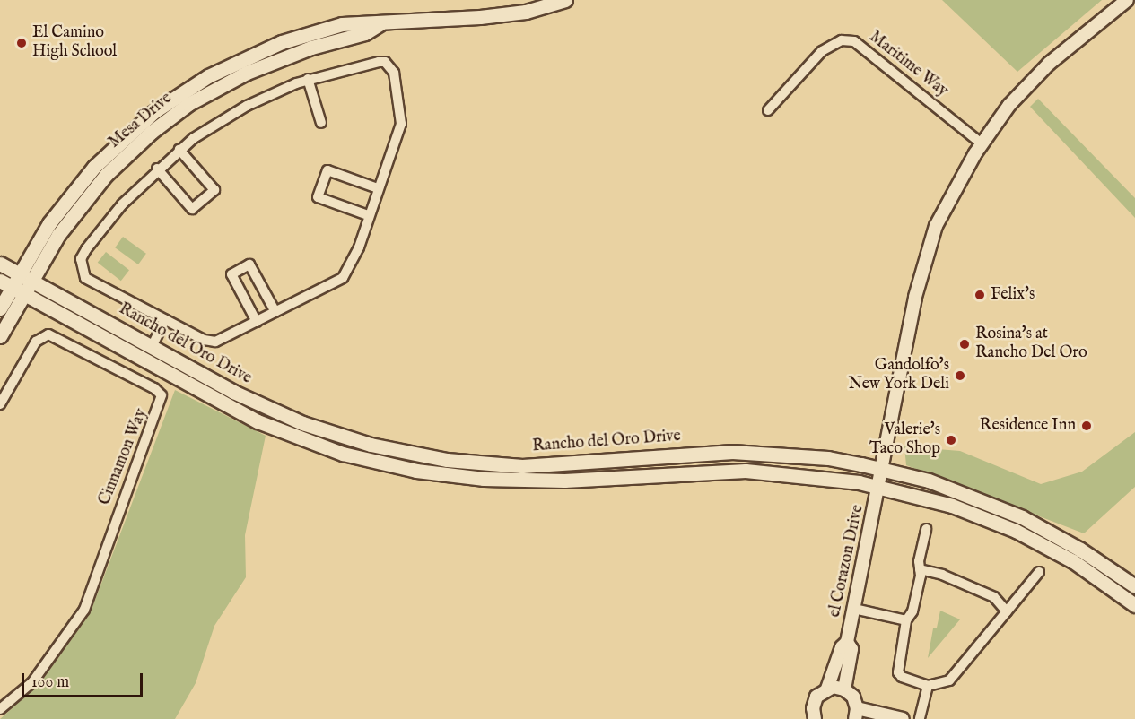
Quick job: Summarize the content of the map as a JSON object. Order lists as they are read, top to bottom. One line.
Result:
{"streets":{"main road":["Mesa Drive","Rancho del Oro Drive"],"street":["Maritime Way","Cinnamon Way","el Corazon Drive"]},"crossings":[["Maritime Way","el Corazon Drive"],["Mesa Drive","Rancho del Oro Drive"],["Rancho del Oro Drive","el Corazon Drive"]],"places":["El Camino High School","Felix's","Rosina's at Rancho Del Oro","Gandolfo's New York Deli","Residence Inn","Valerie's Taco Shop"],"scale_bar":"100 m"}
